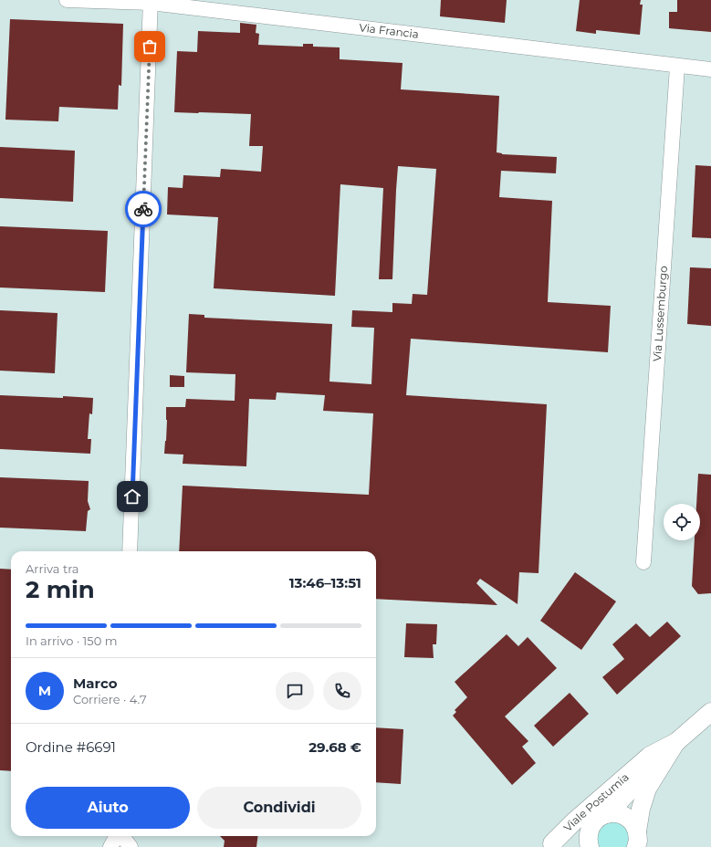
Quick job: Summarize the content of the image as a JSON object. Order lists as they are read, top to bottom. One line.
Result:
{"streets":{"main road":["Viale Postumia"],"street":["Via Francia","Via Lussemburgo"]},"crossings":[["Via Francia","Via Lussemburgo"]],"page":{"heading":["2 min","Arriva tra","13:46–13:51"],"panel":["Marco","Corriere · 4.7","Ordine #6691","29.68 €"],"bar":"In arrivo · 150 m","round":"M","buttons":["Aiuto","Condividi"]}}
